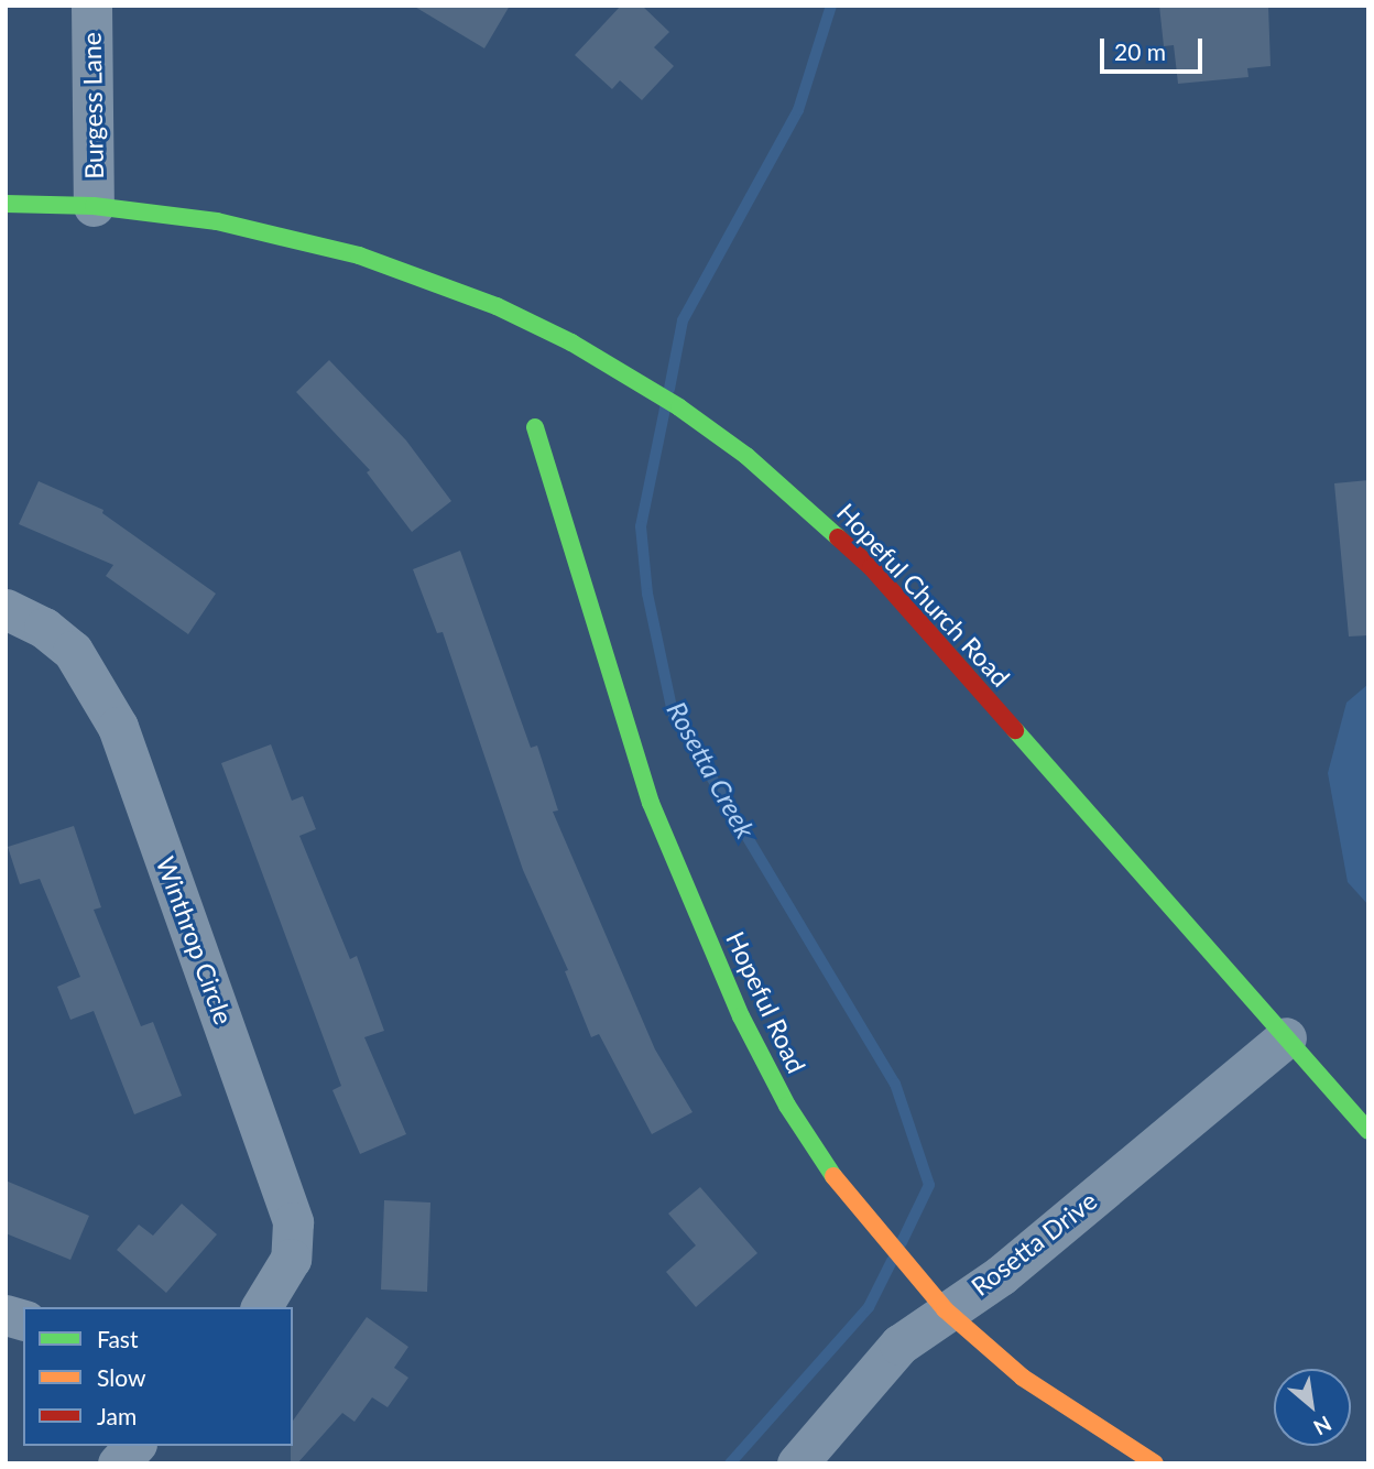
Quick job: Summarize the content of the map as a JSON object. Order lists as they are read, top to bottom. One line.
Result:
{"streets":{"main road":["Hopeful Church Road","Hopeful Road"],"street":["Burgess Lane","Winthrop Circle","Rosetta Drive"]},"crossings":[["Burgess Lane","Hopeful Church Road"],["Hopeful Church Road","Rosetta Drive"],["Hopeful Road","Rosetta Drive"]],"water":["Rosetta Creek"],"legend":["Fast","Slow","Jam"],"scale_bar":"20 m","north":"bottom right"}
